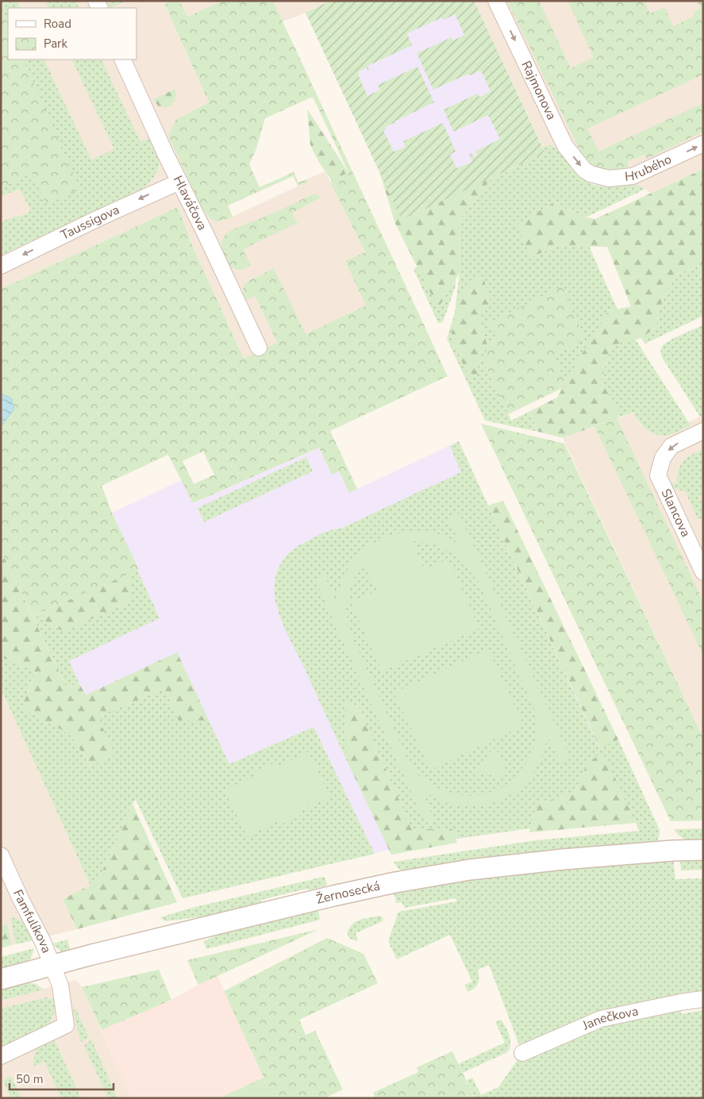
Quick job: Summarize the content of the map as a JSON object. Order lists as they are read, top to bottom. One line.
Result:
{"streets":{"street":["Rajmonova","Hrubého","Hlaváčova","Taussigova","Slancova","Žernosecká","Famfulíkova","Janečkova"]},"crossings":[["Rajmonova","Hrubého"],["Hlaváčova","Taussigova"],["Žernosecká","Famfulíkova"]],"one_way":["Rajmonova","Hrubého","Taussigova","Slancova"],"legend":["Road","Park"],"scale_bar":"50 m"}
